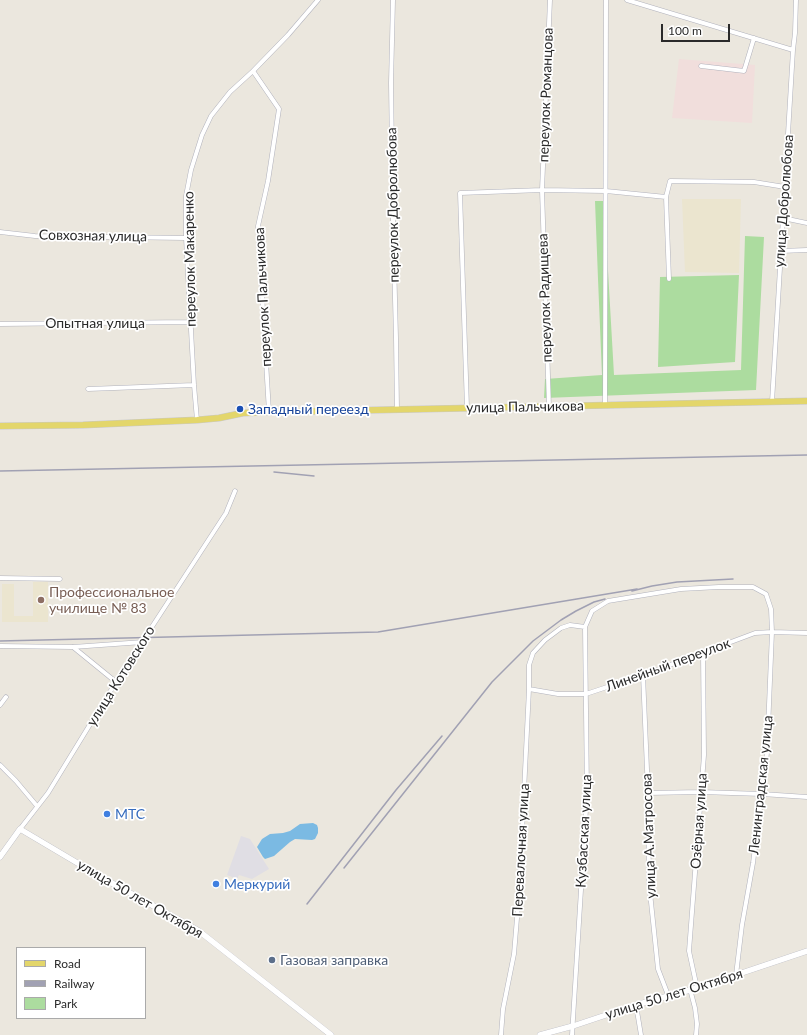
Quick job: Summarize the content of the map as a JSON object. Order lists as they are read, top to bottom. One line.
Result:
{"streets":{"main road":["улица Пальчикова","улица Котовского","улица 50 лет Октября"],"street":["переулок Романцова","улица Добролюбова","переулок Добролюбова","Совхозная улица","переулок Макаренко","переулок Пальчикова","переулок Радищева","Опытная улица","Линейный переулок","Ленинградская улица","Озёрная улица","Кузбасская улица","улица А.Матросова","Перевалочная улица"]},"crossings":[["переулок Романцова","переулок Радищева"],["улица Добролюбова","улица Пальчикова"],["переулок Добролюбова","улица Пальчикова"],["Совхозная улица","переулок Макаренко"],["переулок Макаренко","переулок Пальчикова"],["переулок Макаренко","Опытная улица"],["переулок Макаренко","улица Пальчикова"],["переулок Пальчикова","улица Пальчикова"],["переулок Радищева","улица Пальчикова"],["Линейный переулок","Ленинградская улица"],["Линейный переулок","Озёрная улица"],["Линейный переулок","Кузбасская улица"],["Линейный переулок","улица А.Матросова"],["Линейный переулок","Перевалочная улица"],["улица Котовского","улица 50 лет Октября"],["Ленинградская улица","Кузбасская улица"],["Ленинградская улица","Перевалочная улица"],["Ленинградская улица","улица 50 лет Октября"],["Озёрная улица","улица 50 лет Октября"],["Кузбасская улица","Перевалочная улица"],["Кузбасская улица","улица 50 лет Октября"],["улица А.Матросова","улица 50 лет Октября"]],"places":["Западный переезд","Профессиональное училище № 83","МТС","Меркурий","Газовая заправка"],"legend":["Road","Railway","Park"],"scale_bar":"100 m"}
